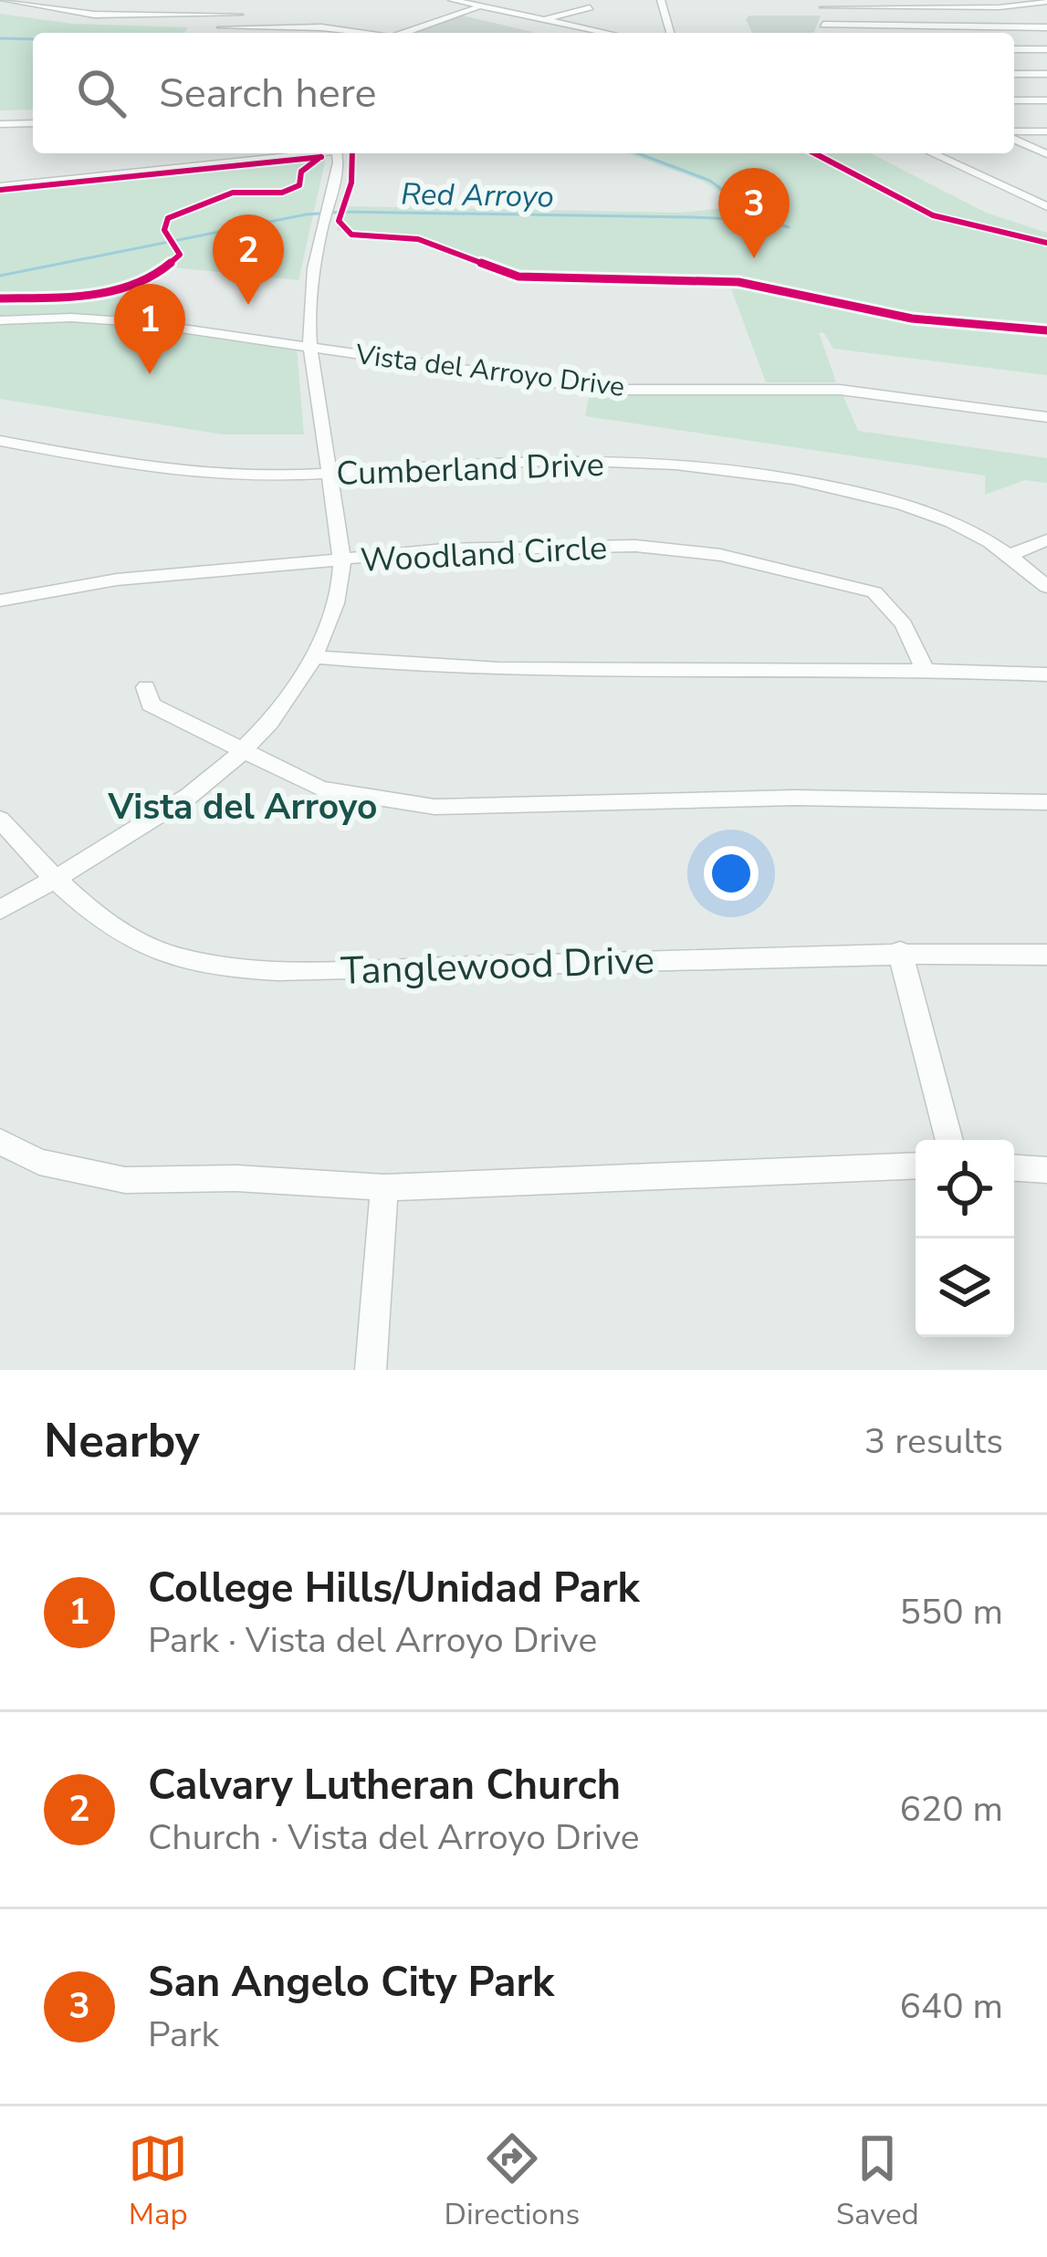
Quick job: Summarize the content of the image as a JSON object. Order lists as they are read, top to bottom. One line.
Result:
{"streets":{"street":["Vista del Arroyo Drive","Cumberland Drive","Woodland Circle","Tanglewood Drive"]},"districts":["Vista del Arroyo"],"water":["Red Arroyo"],"page":{"search":"Search here","pins":["3","2","1"],"heading":["Nearby","3 results"],"list":[{"mark":"1","name":"College Hills/Unidad Park","note":"Park · Vista del Arroyo Drive","value":"550 m"},{"mark":"2","name":"Calvary Lutheran Church","note":"Church · Vista del Arroyo Drive","value":"620 m"},{"mark":"3","name":"San Angelo City Park","note":"Park","value":"640 m"}],"nav":["Map","Directions","Saved"]}}
